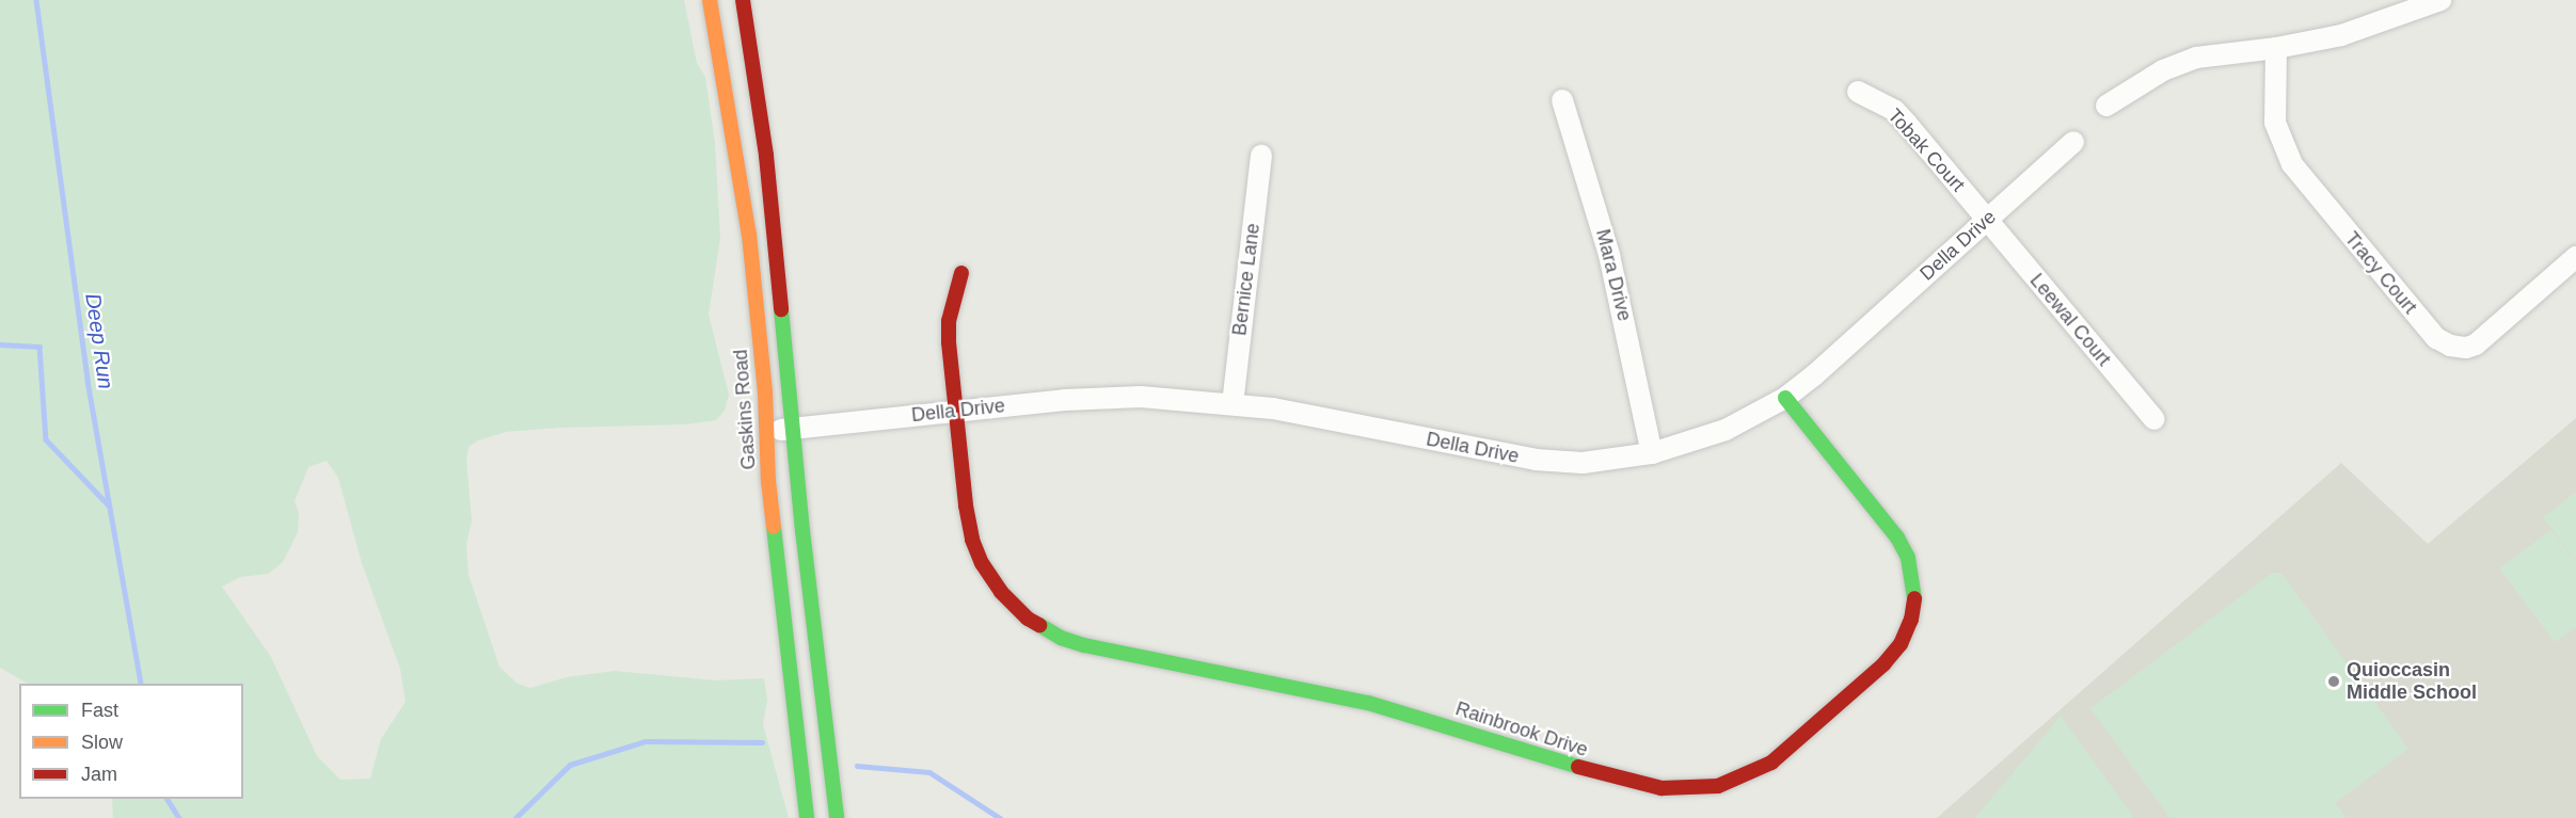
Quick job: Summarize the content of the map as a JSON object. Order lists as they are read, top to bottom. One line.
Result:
{"streets":{"main road":["Gaskins Road","Rainbrook Drive"],"street":["Tobak Court","Della Drive","Tracy Court","Mara Drive","Bernice Lane","Leewal Court"]},"crossings":[["Tobak Court","Della Drive"],["Tobak Court","Leewal Court"],["Della Drive","Mara Drive"],["Della Drive","Bernice Lane"],["Della Drive","Leewal Court"],["Della Drive","Gaskins Road"],["Della Drive","Rainbrook Drive"]],"water":["Deep Run"],"places":["Quioccasin Middle School"],"legend":["Fast","Slow","Jam"]}
